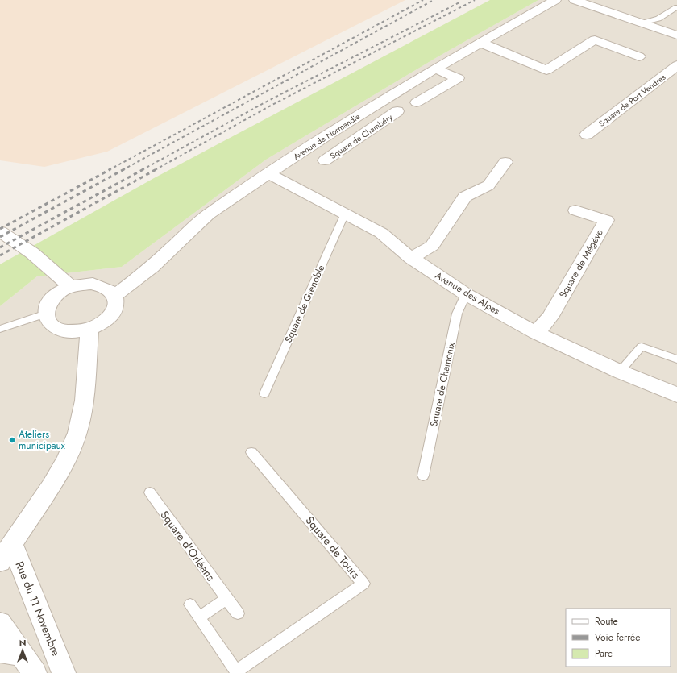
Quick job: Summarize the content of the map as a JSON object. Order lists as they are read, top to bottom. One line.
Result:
{"streets":{"street":["Square de Port Vendres","Avenue de Normandie","Square de Chambéry","Square de Mégève","Avenue des Alpes","Rue du 11 Novembre"],"lane":["Square de Grenoble","Square de Chamonix","Square d'Orléans","Square de Tours"]},"crossings":[["Avenue de Normandie","Avenue des Alpes"],["Square de Mégève","Avenue des Alpes"],["Avenue des Alpes","Square de Grenoble"],["Avenue des Alpes","Square de Chamonix"]],"places":["Ateliers municipaux"],"legend":["Route","Voie ferrée","Parc"],"north":"top"}
